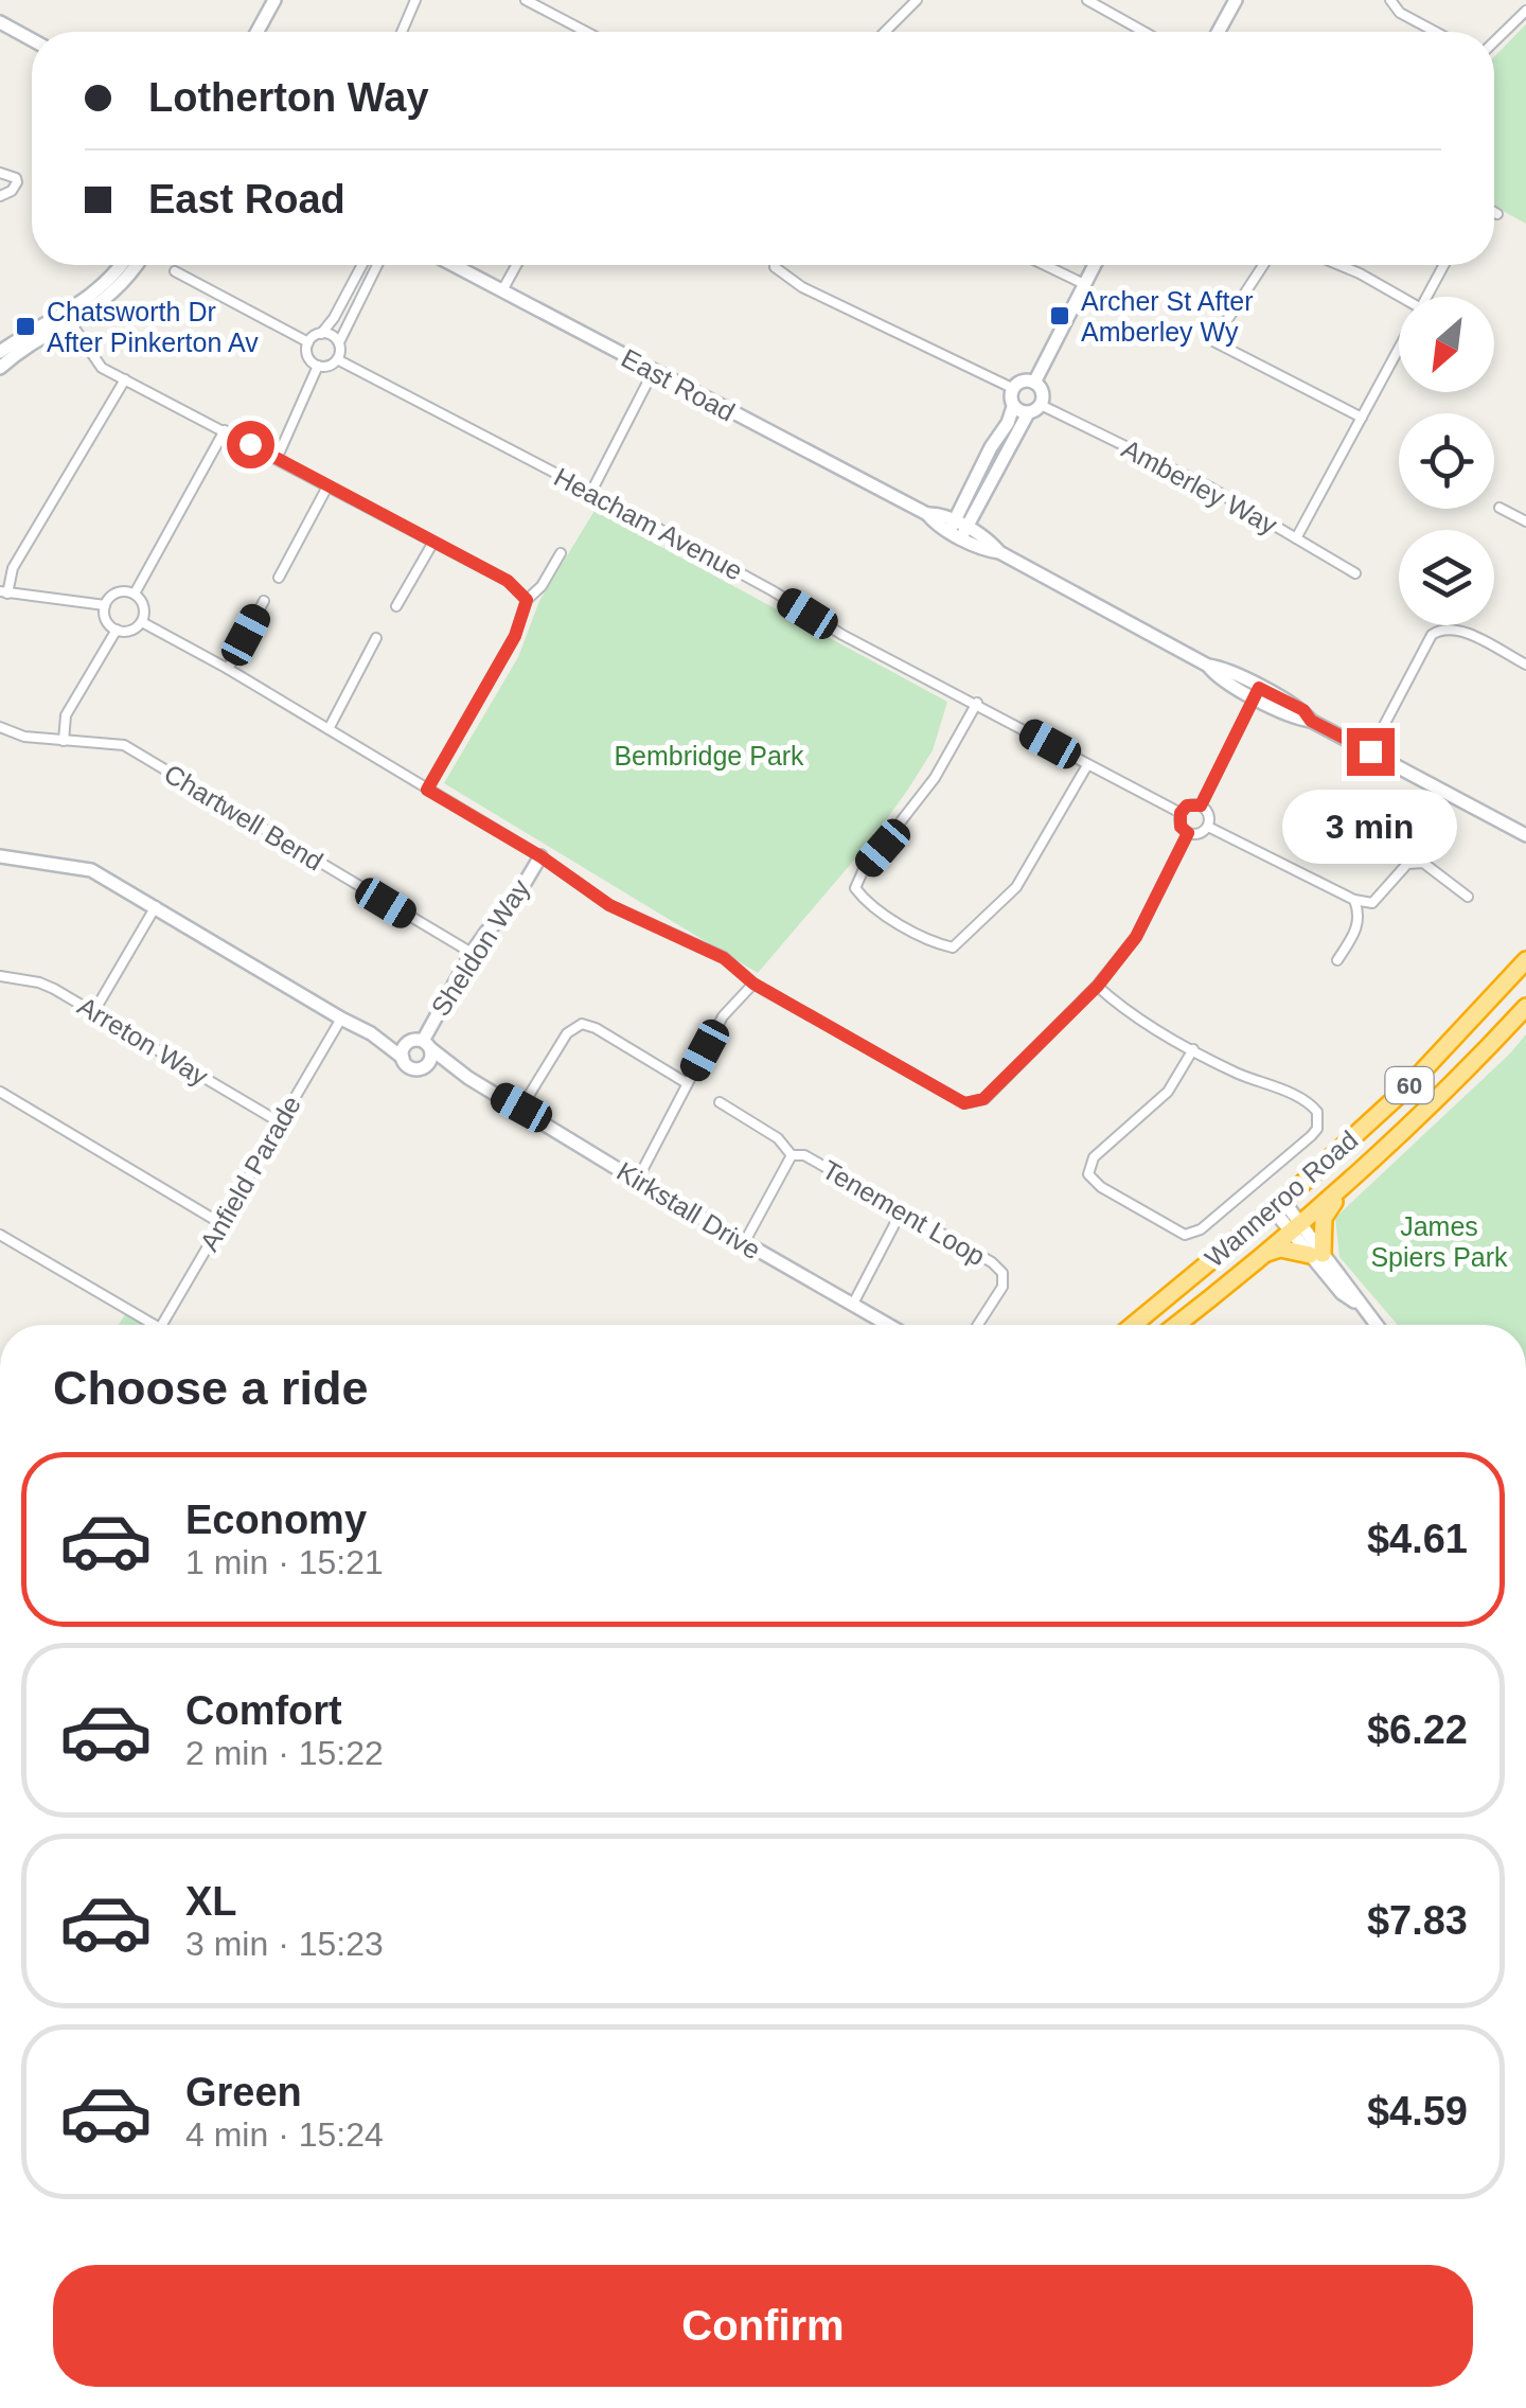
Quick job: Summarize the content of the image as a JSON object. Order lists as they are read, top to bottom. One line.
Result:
{"streets":{"highway":["60","Wanneroo Road"],"street":["East Road","Amberley Way","Heacham Avenue","Chartwell Bend","Sheldon Way","Arreton Way","Anfield Parade","Kirkstall Drive","Tenement Loop"]},"crossings":[["Chartwell Bend","Sheldon Way"],["Sheldon Way","Kirkstall Drive"],["Arreton Way","Anfield Parade"],["Anfield Parade","Kirkstall Drive"],["Kirkstall Drive","Tenement Loop"]],"parks":["Bembridge Park","James Spiers Park"],"places":{"transit":["Archer St After Amberley Wy","Chatsworth Dr After Pinkerton Av"]},"north":"bottom left","page":{"banner":["Lotherton Way","East Road"],"bubble":"3 min","heading":"Choose a ride","list":[{"name":"Economy","note":"1 min · 15:21","value":"$4.61"},{"name":"Comfort","note":"2 min · 15:22","value":"$6.22"},{"name":"XL","note":"3 min · 15:23","value":"$7.83"},{"name":"Green","note":"4 min · 15:24","value":"$4.59"}],"buttons":"Confirm"}}
